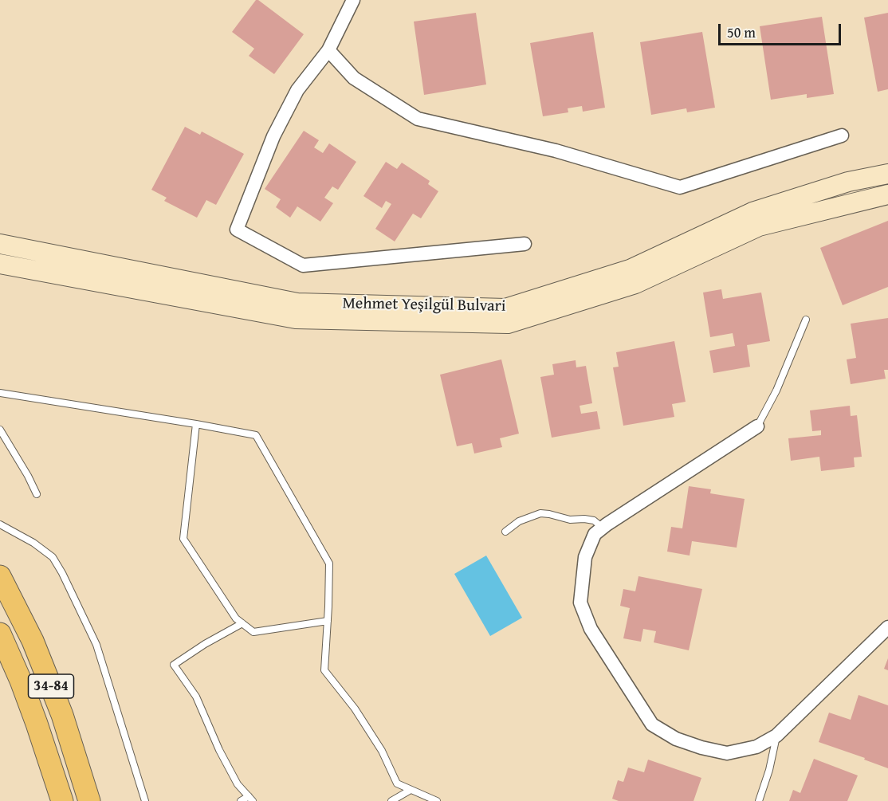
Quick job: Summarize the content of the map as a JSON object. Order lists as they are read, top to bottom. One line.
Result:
{"streets":{"main road":["Mehmet Yeşilgül Bulvari","34-84"]},"scale_bar":"50 m"}
